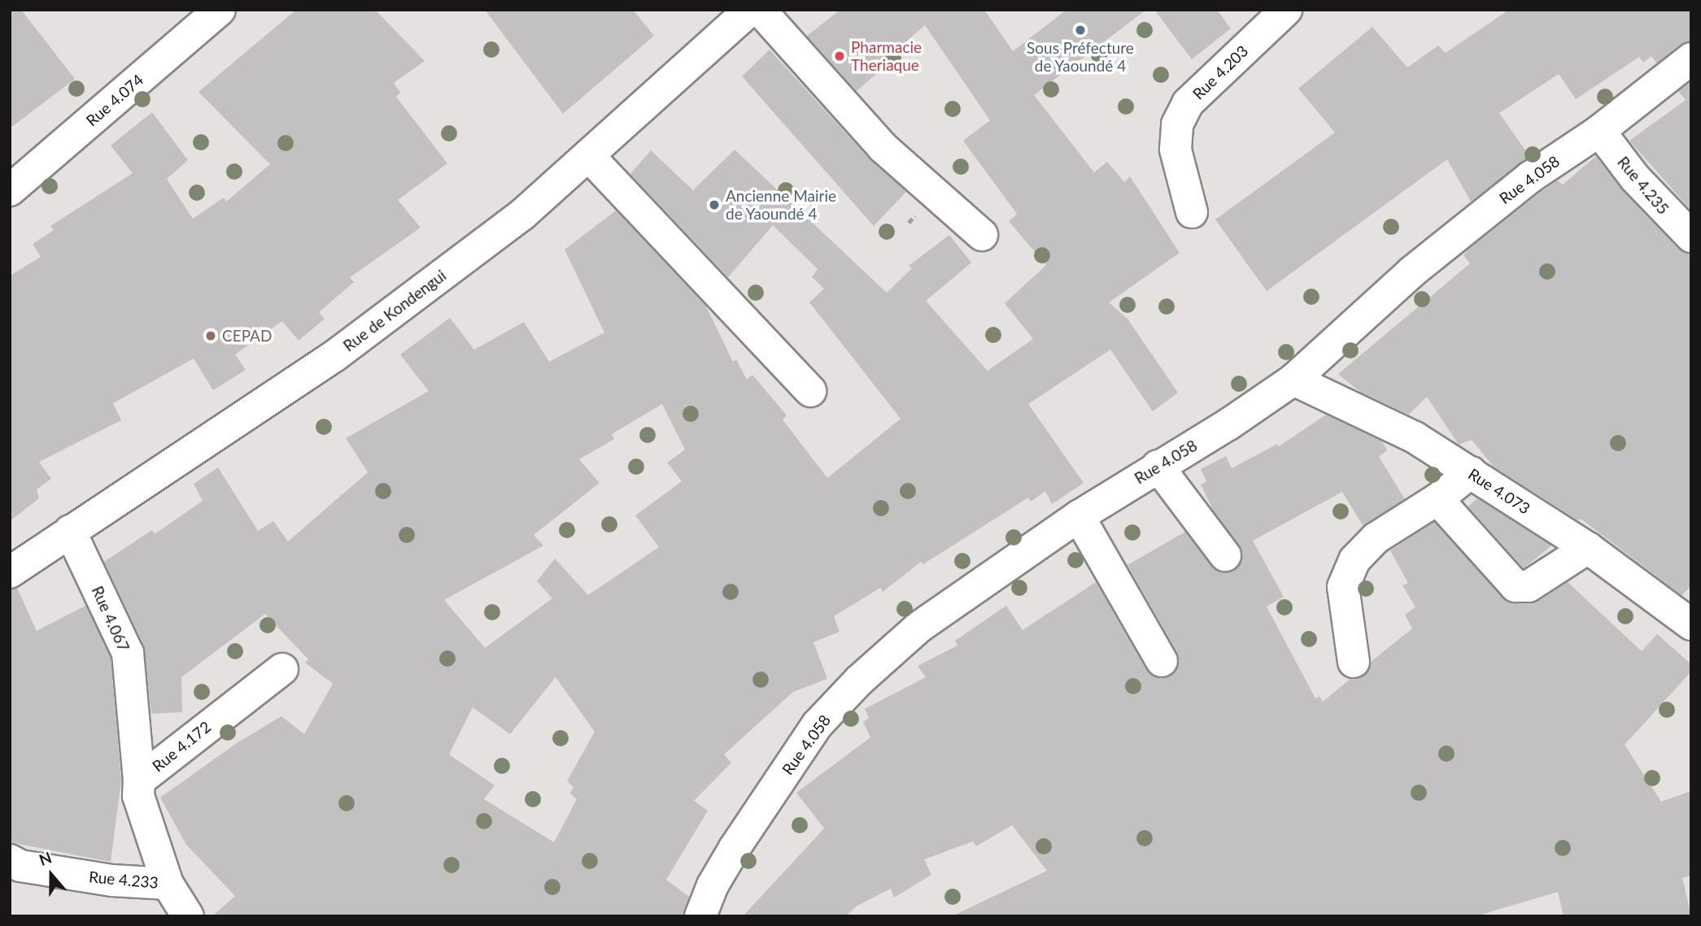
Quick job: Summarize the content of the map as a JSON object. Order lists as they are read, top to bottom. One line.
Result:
{"streets":{"street":["Rue 4.203","Rue 4.074","Rue 4.058","Rue 4.235","Rue de Kondengui","Rue 4.073","Rue 4.067","Rue 4.172","Rue 4.233"]},"crossings":[["Rue 4.058","Rue 4.235"],["Rue 4.058","Rue 4.073"],["Rue de Kondengui","Rue 4.067"],["Rue 4.067","Rue 4.172"],["Rue 4.172","Rue 4.233"]],"places":["Sous Préfecture de Yaoundé 4","Pharmacie Theriaque","Ancienne Mairie de Yaoundé 4","CEPAD"],"north":"top"}
